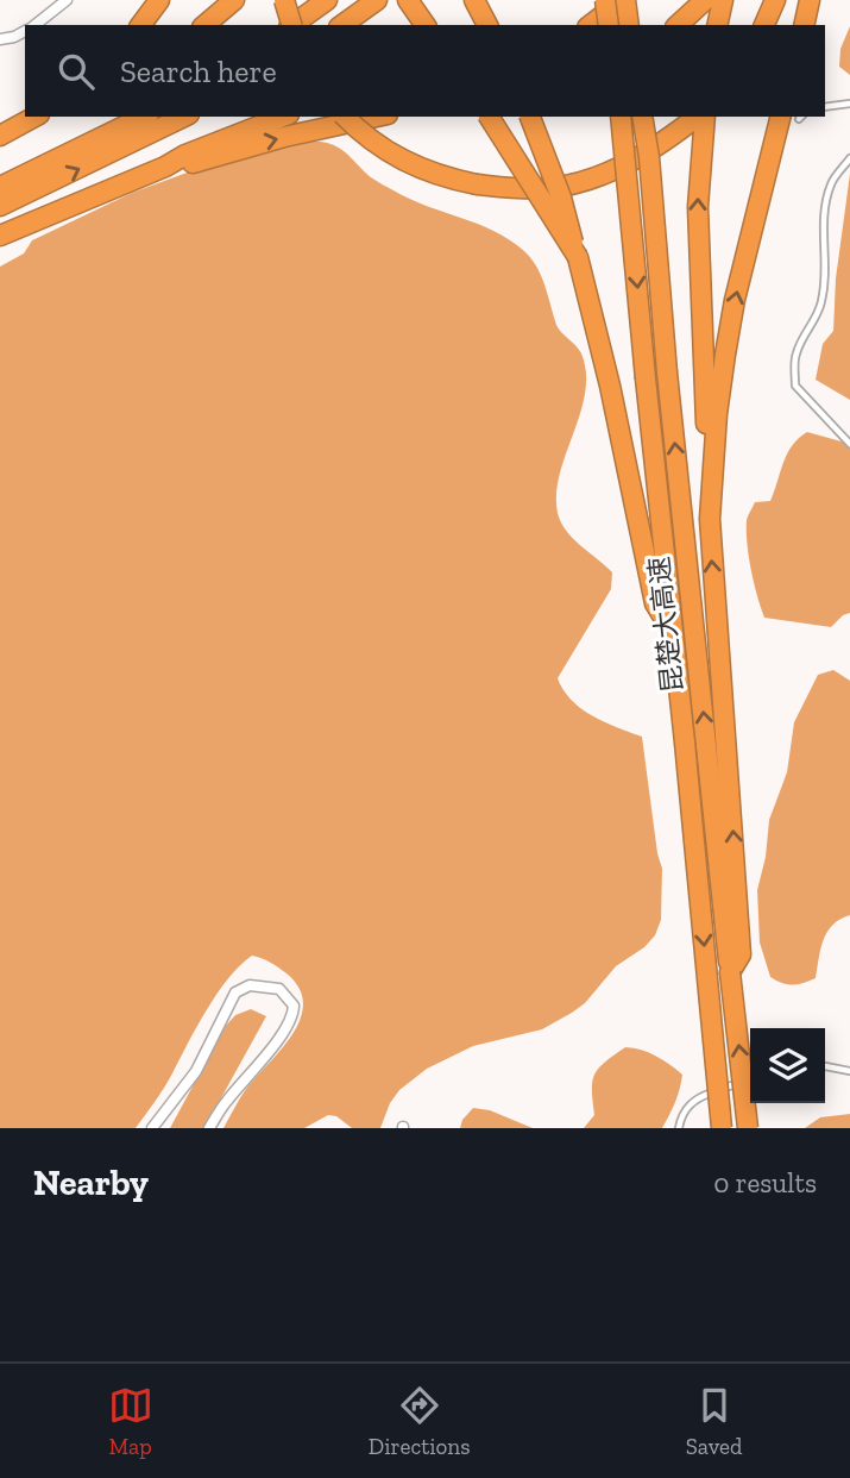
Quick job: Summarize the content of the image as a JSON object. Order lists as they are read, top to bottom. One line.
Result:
{"streets":{"highway":["昆楚大高速"]},"page":{"search":"Search here","heading":["Nearby","0 results"],"nav":["Map","Directions","Saved"]}}
